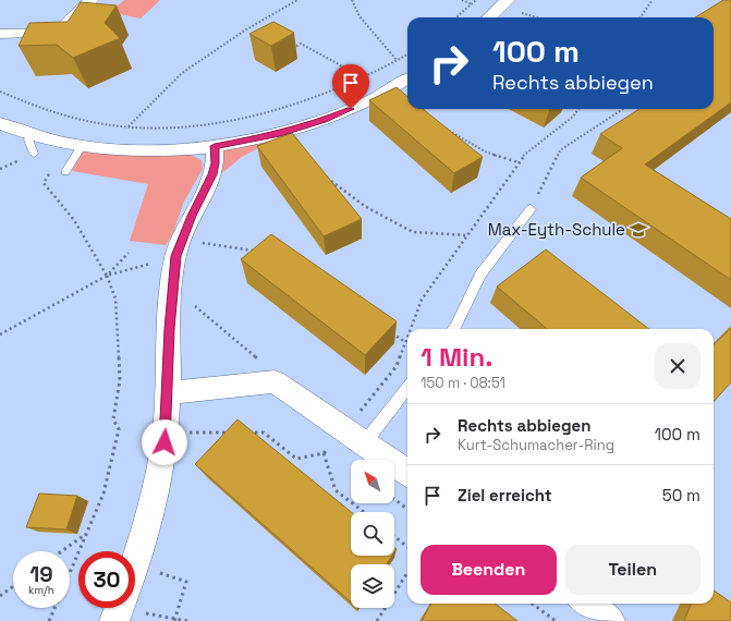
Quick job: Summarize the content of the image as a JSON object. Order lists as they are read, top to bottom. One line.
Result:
{"places":{"school or university":["Max-Eyth-Schule"]},"north":"top left","page":{"turn":["100 m","Rechts abbiegen"],"heading":["1 Min.","150 m · 08:51"],"list":[{"name":"Rechts abbiegen","note":"Kurt-Schumacher-Ring","value":"100 m"},{"name":"Ziel erreicht","value":"50 m"}],"buttons":["Beenden","Teilen"],"speed":"19 km/h","limit":"30"}}
